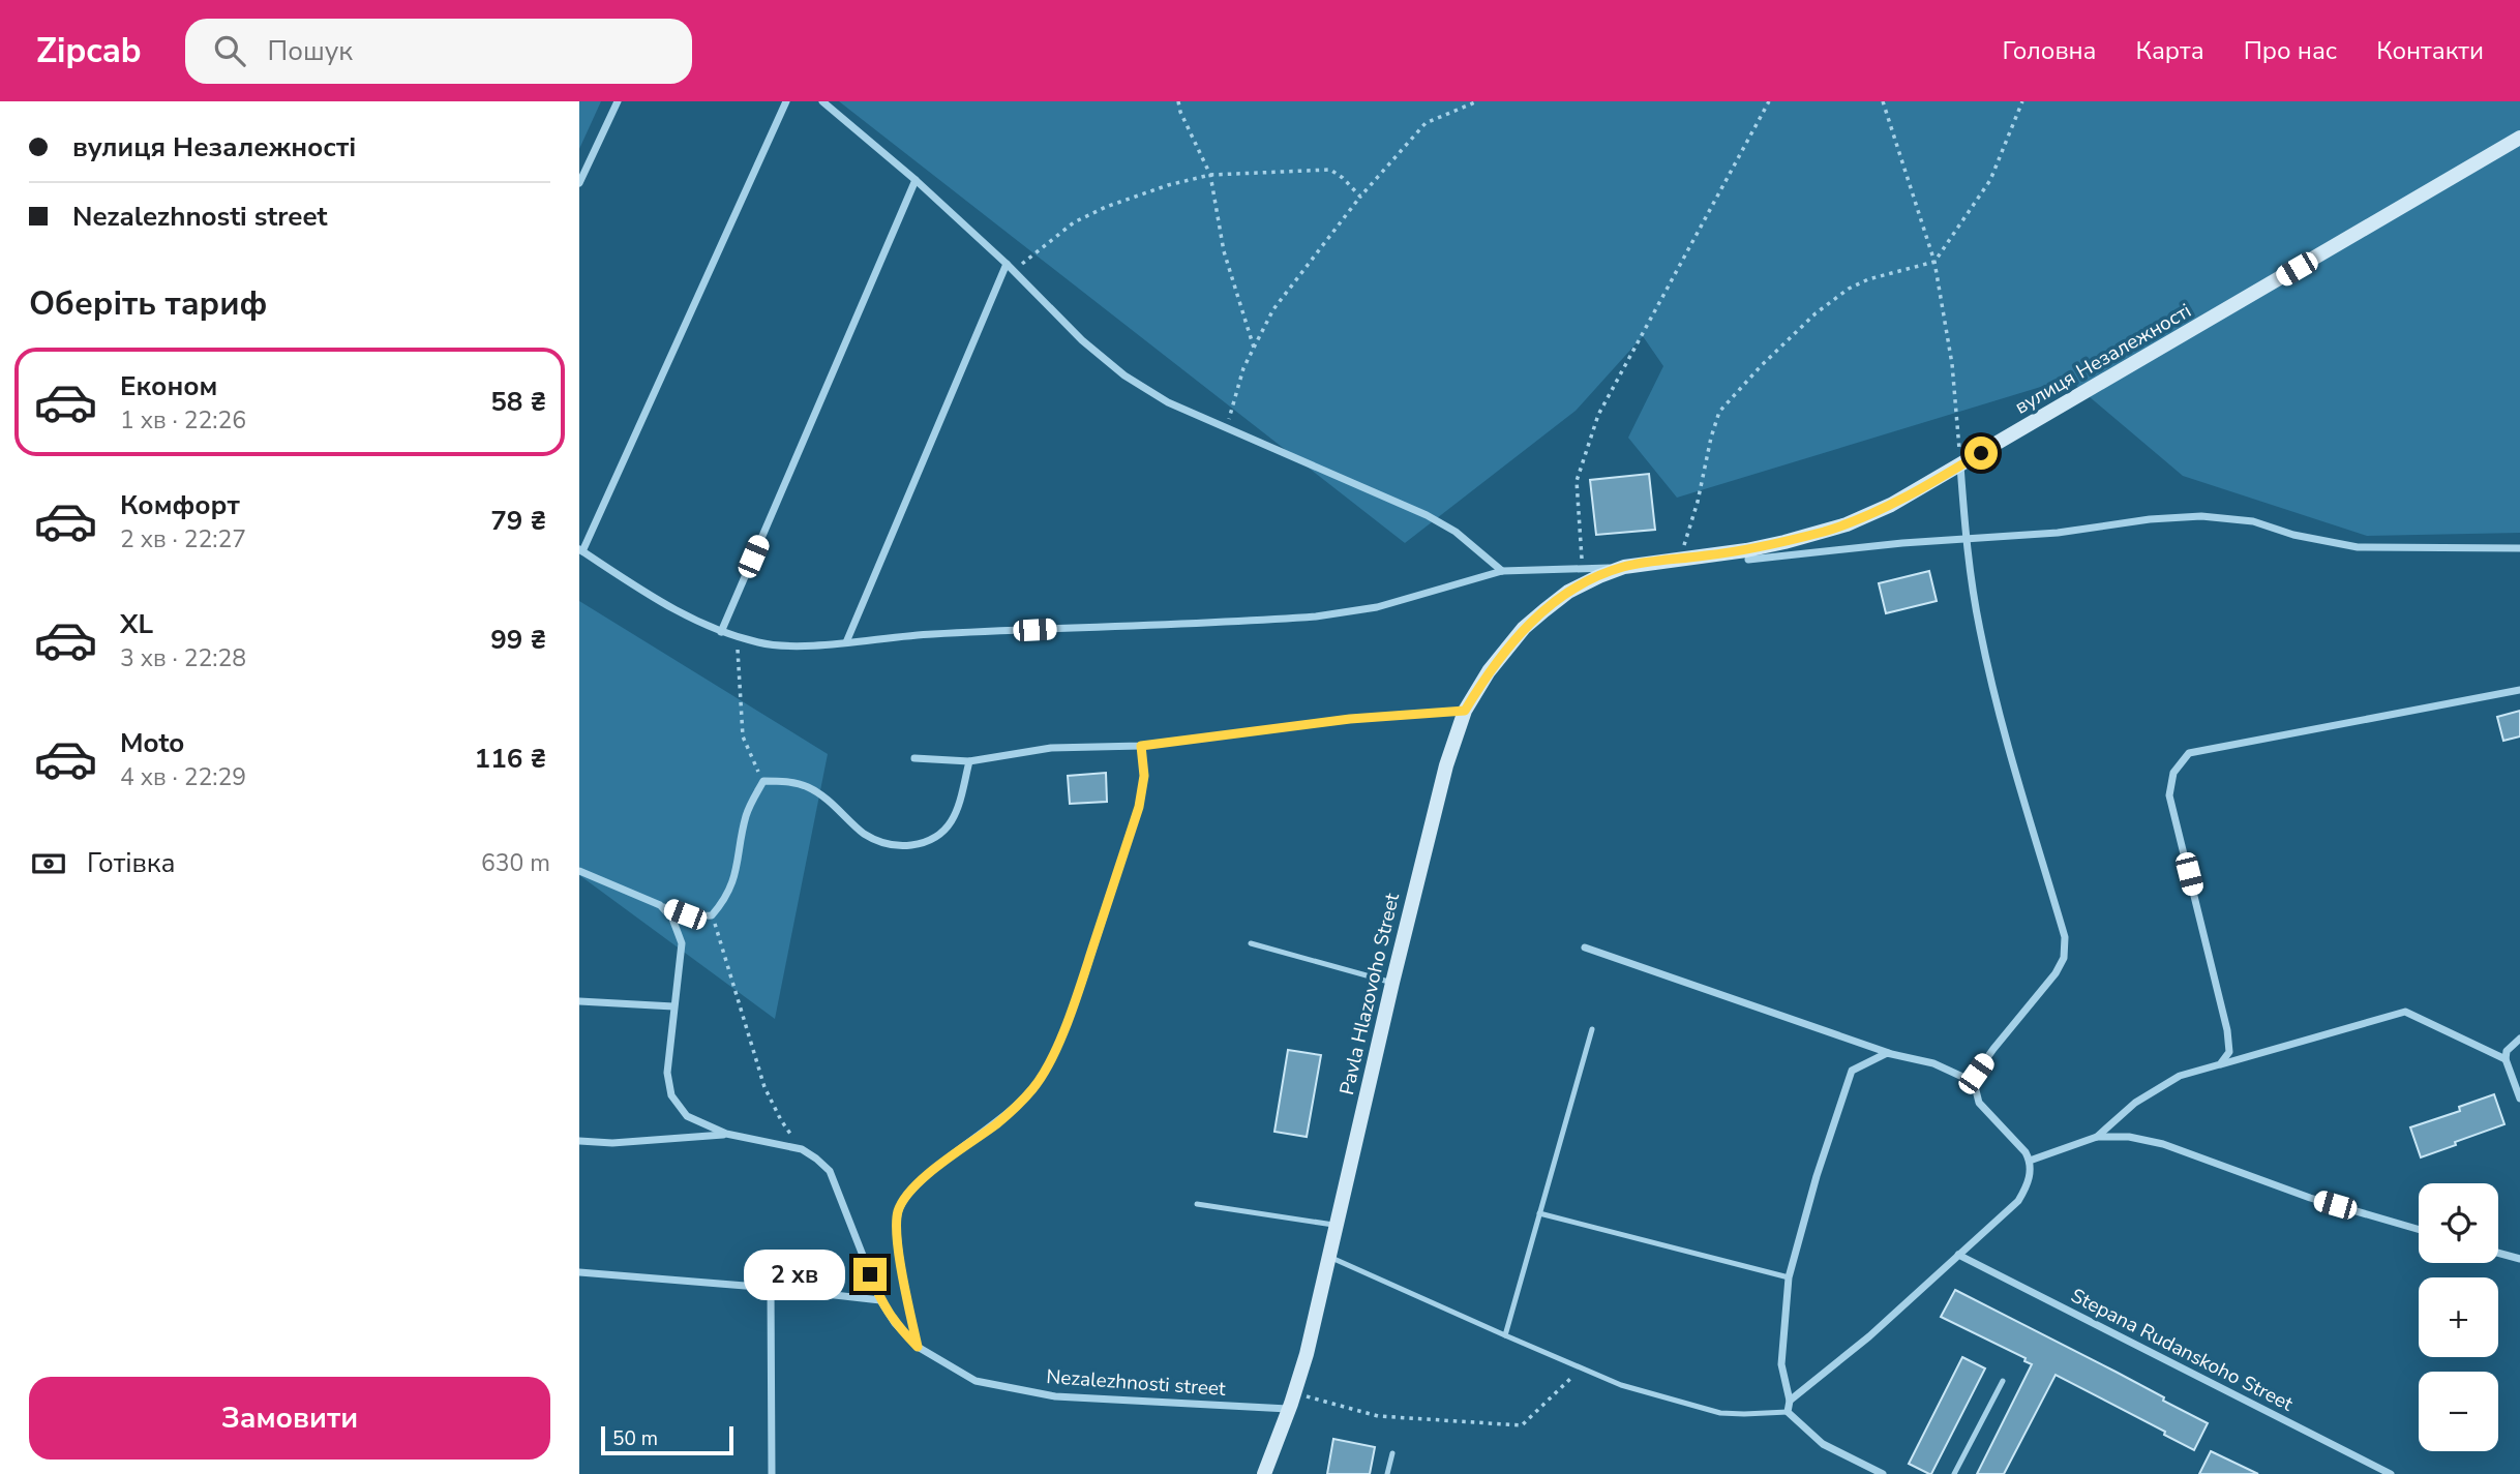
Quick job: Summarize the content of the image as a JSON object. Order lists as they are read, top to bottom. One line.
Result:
{"streets":{"main road":["вулиця Незалежності","Pavla Hlazovoho Street"],"street":["Stepana Rudanskoho Street","Nezalezhnosti street"]},"crossings":[["вулиця Незалежності","Pavla Hlazovoho Street"],["Pavla Hlazovoho Street","Nezalezhnosti street"]],"scale_bar":"50 m","page":{"header":"Zipcab","search":"Пошук","nav":["Головна","Карта","Про нас","Контакти"],"banner":["вулиця Незалежності","Nezalezhnosti street"],"heading":"Оберіть тариф","list":[{"name":"Економ","note":"1 хв · 22:26","value":"58 ₴"},{"name":"Комфорт","note":"2 хв · 22:27","value":"79 ₴"},{"name":"XL","note":"3 хв · 22:28","value":"99 ₴"},{"name":"Moto","note":"4 хв · 22:29","value":"116 ₴"}],"pay":["Готівка","630 m"],"map_buttons":["+","−"],"bubble":"2 хв","buttons":"Замовити","scale":"50 m"}}
